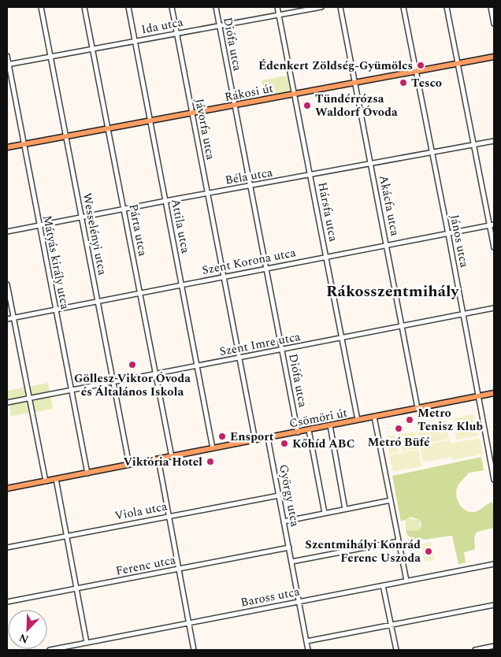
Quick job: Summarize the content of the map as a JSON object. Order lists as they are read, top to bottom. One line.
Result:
{"streets":{"main road":["Rákosi út","Csömöri út"],"street":["Ida utca","Diófa utca","Jávorfa utca","Béla utca","Akácfa utca","Hársfa utca","Attila utca","Párta utca","Wesselényi utca","János utca","Szent Korona utca","Mátyás király utca","Szent Imre utca","György utca","Viola utca","Ferenc utca","Baross utca"]},"crossings":[["Ida utca","Diófa utca"],["Ida utca","Jávorfa utca"],["Ida utca","Hársfa utca"],["Ida utca","Attila utca"],["Ida utca","Párta utca"],["Ida utca","Wesselényi utca"],["Ida utca","Mátyás király utca"],["Diófa utca","Rákosi út"],["Diófa utca","Béla utca"],["Diófa utca","Szent Korona utca"],["Diófa utca","Szent Imre utca"],["Diófa utca","Csömöri út"],["Rákosi út","Jávorfa utca"],["Rákosi út","Akácfa utca"],["Rákosi út","Hársfa utca"],["Rákosi út","Attila utca"],["Rákosi út","Párta utca"],["Rákosi út","Wesselényi utca"],["Rákosi út","János utca"],["Rákosi út","Mátyás király utca"],["Jávorfa utca","Béla utca"],["Jávorfa utca","Szent Korona utca"],["Jávorfa utca","Szent Imre utca"],["Jávorfa utca","Csömöri út"],["Béla utca","Akácfa utca"],["Béla utca","Hársfa utca"],["Béla utca","Attila utca"],["Béla utca","Párta utca"],["Béla utca","Wesselényi utca"],["Béla utca","János utca"],["Béla utca","Mátyás király utca"],["Akácfa utca","Szent Korona utca"],["Akácfa utca","Szent Imre utca"],["Akácfa utca","Csömöri út"],["Hársfa utca","Szent Korona utca"],["Hársfa utca","Szent Imre utca"],["Hársfa utca","Csömöri út"],["Attila utca","Szent Korona utca"],["Attila utca","Szent Imre utca"],["Attila utca","Csömöri út"],["Párta utca","Szent Korona utca"],["Párta utca","Szent Imre utca"],["Párta utca","Csömöri út"],["Wesselényi utca","Szent Korona utca"],["Wesselényi utca","Szent Imre utca"],["Wesselényi utca","Csömöri út"],["János utca","Szent Korona utca"],["János utca","Szent Imre utca"],["János utca","Csömöri út"],["Szent Korona utca","Mátyás király utca"],["Mátyás király utca","Szent Imre utca"],["Mátyás király utca","Csömöri út"],["Csömöri út","György utca"],["György utca","Viola utca"],["György utca","Ferenc utca"],["György utca","Baross utca"]],"districts":["Rákosszentmihály"],"places":["Édenkert Zöldség-Gyümölcs","Tesco","Tündérrózsa Waldorf Óvoda","Göllesz Viktor Óvoda és Általános Iskola","Metro Tenisz Klub","Metró Büfé","Ensport","Kőhíd ABC","Viktória Hotel","Szentmihályi Konrád Ferenc Uszoda"],"north":"bottom left"}
